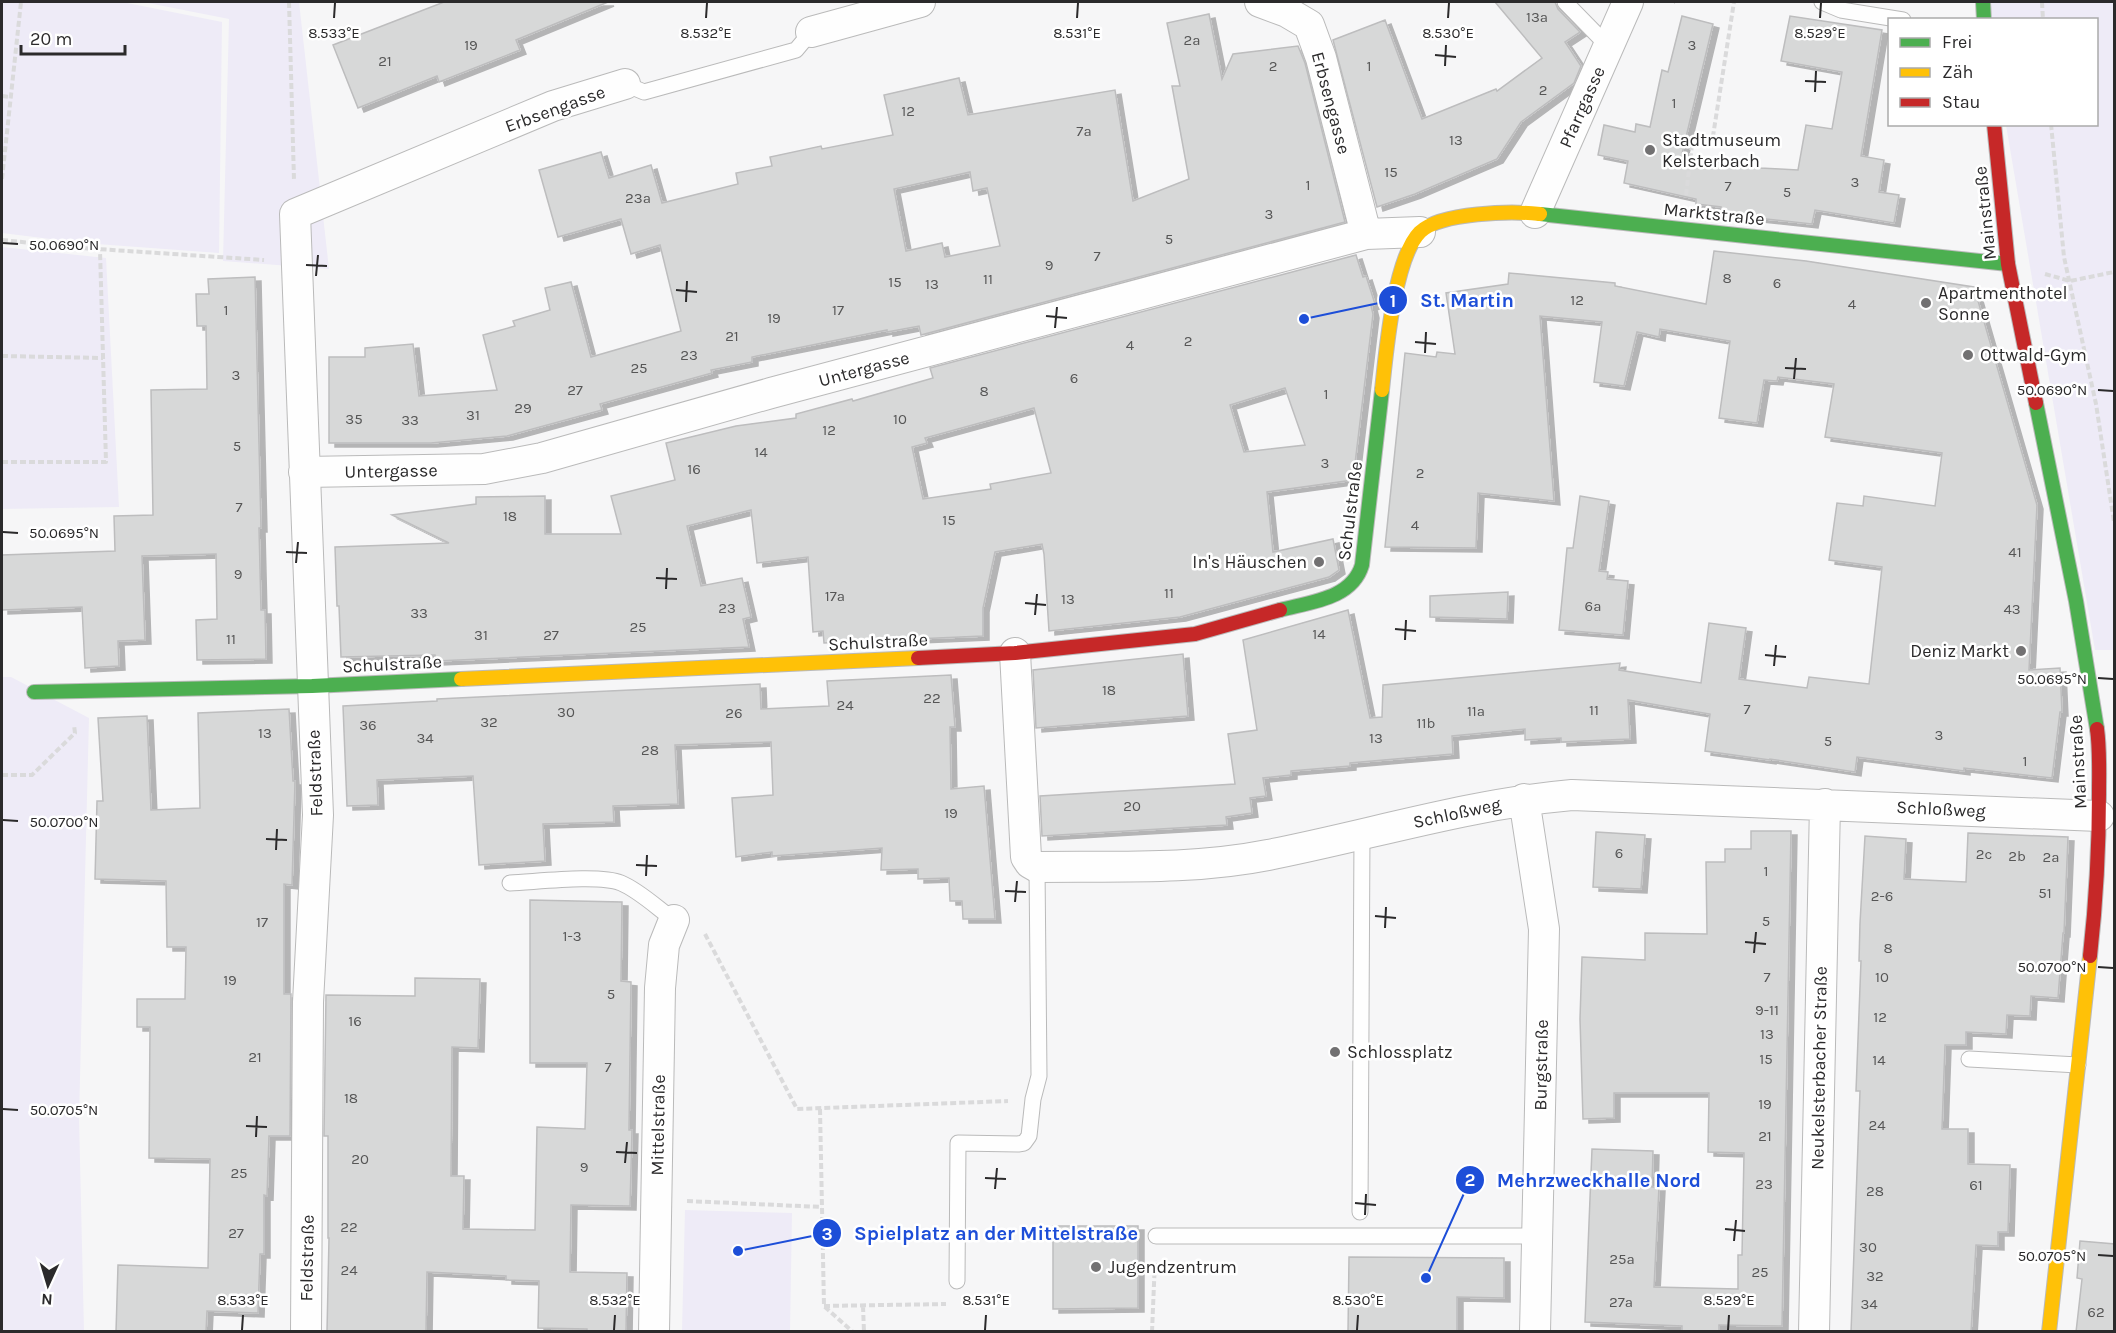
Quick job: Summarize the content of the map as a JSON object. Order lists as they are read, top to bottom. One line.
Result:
{"streets":{"street":["Erbsengasse","Pfarrgasse","Mainstraße","Marktstraße","Untergasse","Schulstraße","Feldstraße","Schloßweg","Burgstraße","Neukelsterbacher Straße","Mittelstraße"]},"crossings":[["Erbsengasse","Untergasse"],["Erbsengasse","Feldstraße"],["Pfarrgasse","Marktstraße"],["Mainstraße","Marktstraße"],["Mainstraße","Schloßweg"],["Marktstraße","Untergasse"],["Marktstraße","Schulstraße"],["Untergasse","Schulstraße"],["Untergasse","Feldstraße"],["Schulstraße","Feldstraße"],["Schloßweg","Burgstraße"],["Schloßweg","Neukelsterbacher Straße"]],"places":["Stadtmuseum Kelsterbach","Apartmenthotel Sonne","St. Martin","Ottwald-Gym","In's Häuschen","Deniz Markt","Schlossplatz","Spielplatz an der Mittelstraße","Jugendzentrum","Mehrzweckhalle Nord"],"house_numbers":["13a","2a","19","3","21","2","1","2","1","12","7a","13","15","3","1","7","5","23a","3","5","7","9","8","11","15","6","13","12","4","1","17","19","21","2","4","23","25","3","6","27","8","1","29","31","35","10","33","12","5","14","3","16","2","7","18","15","4","41","9","11","17a","13","6a","23","43","33","25","14","31","27","11","18","22","24","7","11","11a","30","26","32","11b","36","13","3","34","13","5","28","1","20","19","6","2c","2b","2a","1","51","2-6","5","17","1-3","8","7","10","19","5","9-11","12","16","13","21","15","14","7","18","19","24","21","20","9","25","23","61","28","22","27","30","25a","24","25","32","27a","34","62"],"legend":["Frei","Zäh","Stau"],"scale_bar":"20 m","north":"bottom","coordinates":["8.533°E","8.532°E","8.531°E","8.530°E","8.529°E","50.0690°N","50.0695°N","50.0700°N","50.0705°N"]}
